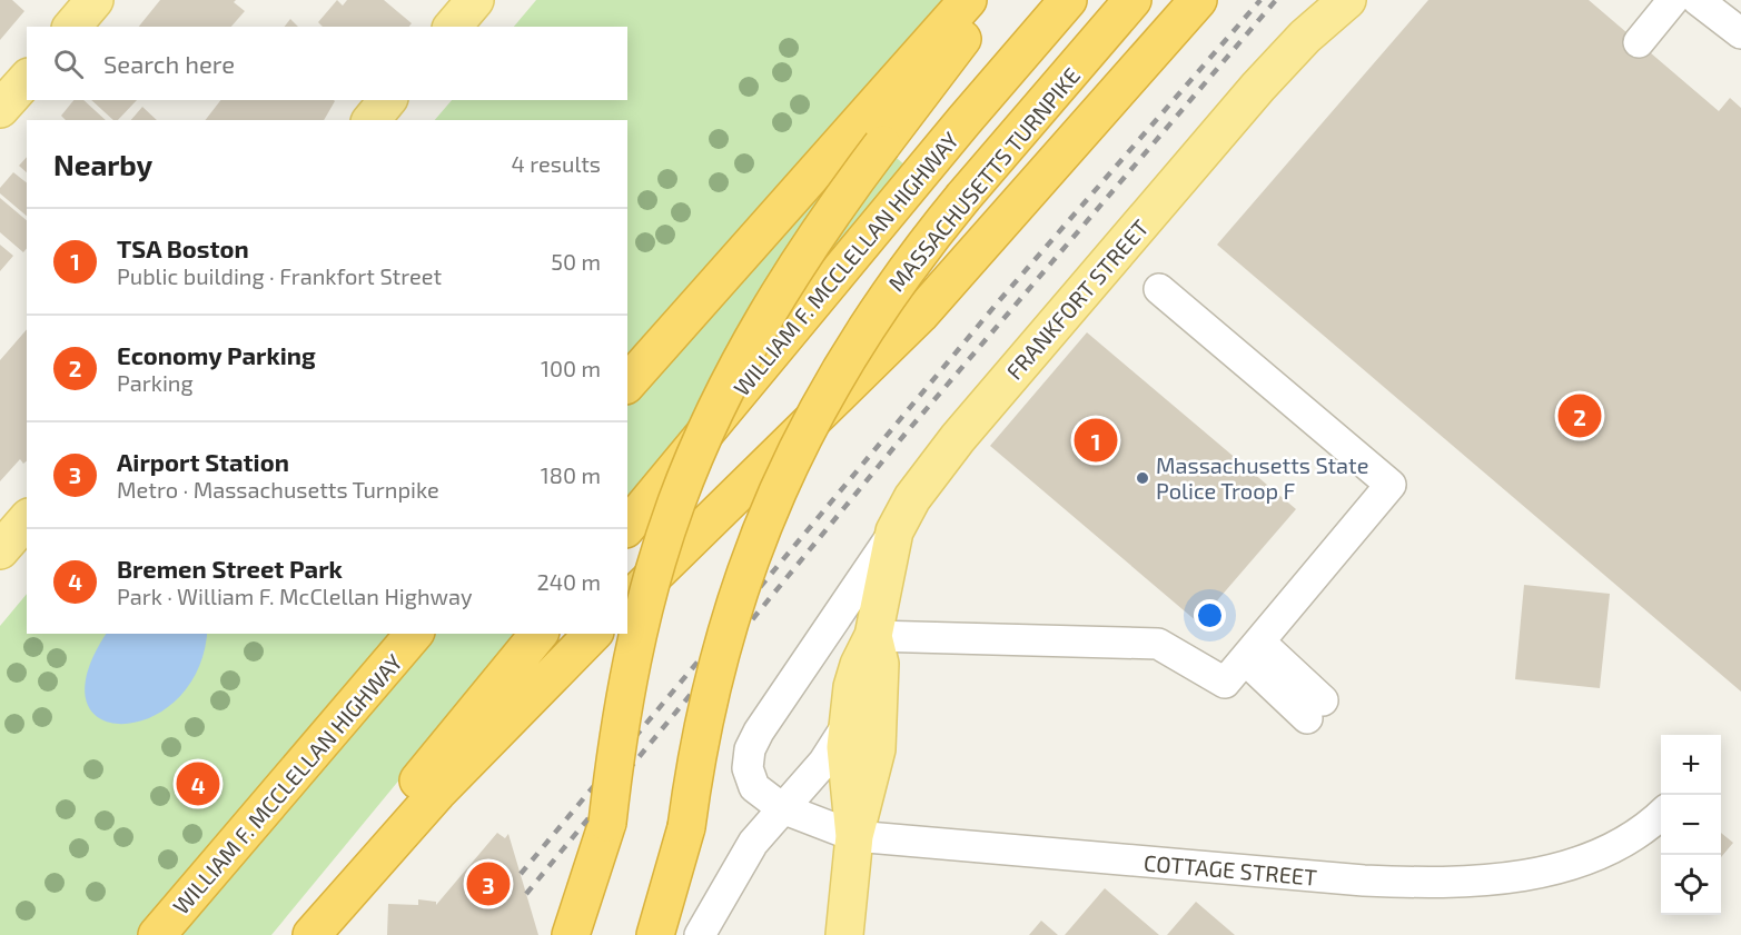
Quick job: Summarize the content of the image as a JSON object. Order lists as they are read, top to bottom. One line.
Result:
{"streets":{"highway":["MASSACHUSETTS TURNPIKE","WILLIAM F. MCCLELLAN HIGHWAY"],"main road":["FRANKFORT STREET"],"street":["COTTAGE STREET"]},"crossings":[["FRANKFORT STREET","COTTAGE STREET"]],"places":["Massachusetts State Police Troop F"],"page":{"search":"Search here","heading":["Nearby","4 results"],"list":[{"mark":"1","name":"TSA Boston","note":"Public building · Frankfort Street","value":"50 m"},{"mark":"2","name":"Economy Parking","note":"Parking","value":"100 m"},{"mark":"3","name":"Airport Station","note":"Metro · Massachusetts Turnpike","value":"180 m"},{"mark":"4","name":"Bremen Street Park","note":"Park · William F. McClellan Highway","value":"240 m"}],"pins":["2","1","4","3"],"map_buttons":["+","−"]}}
